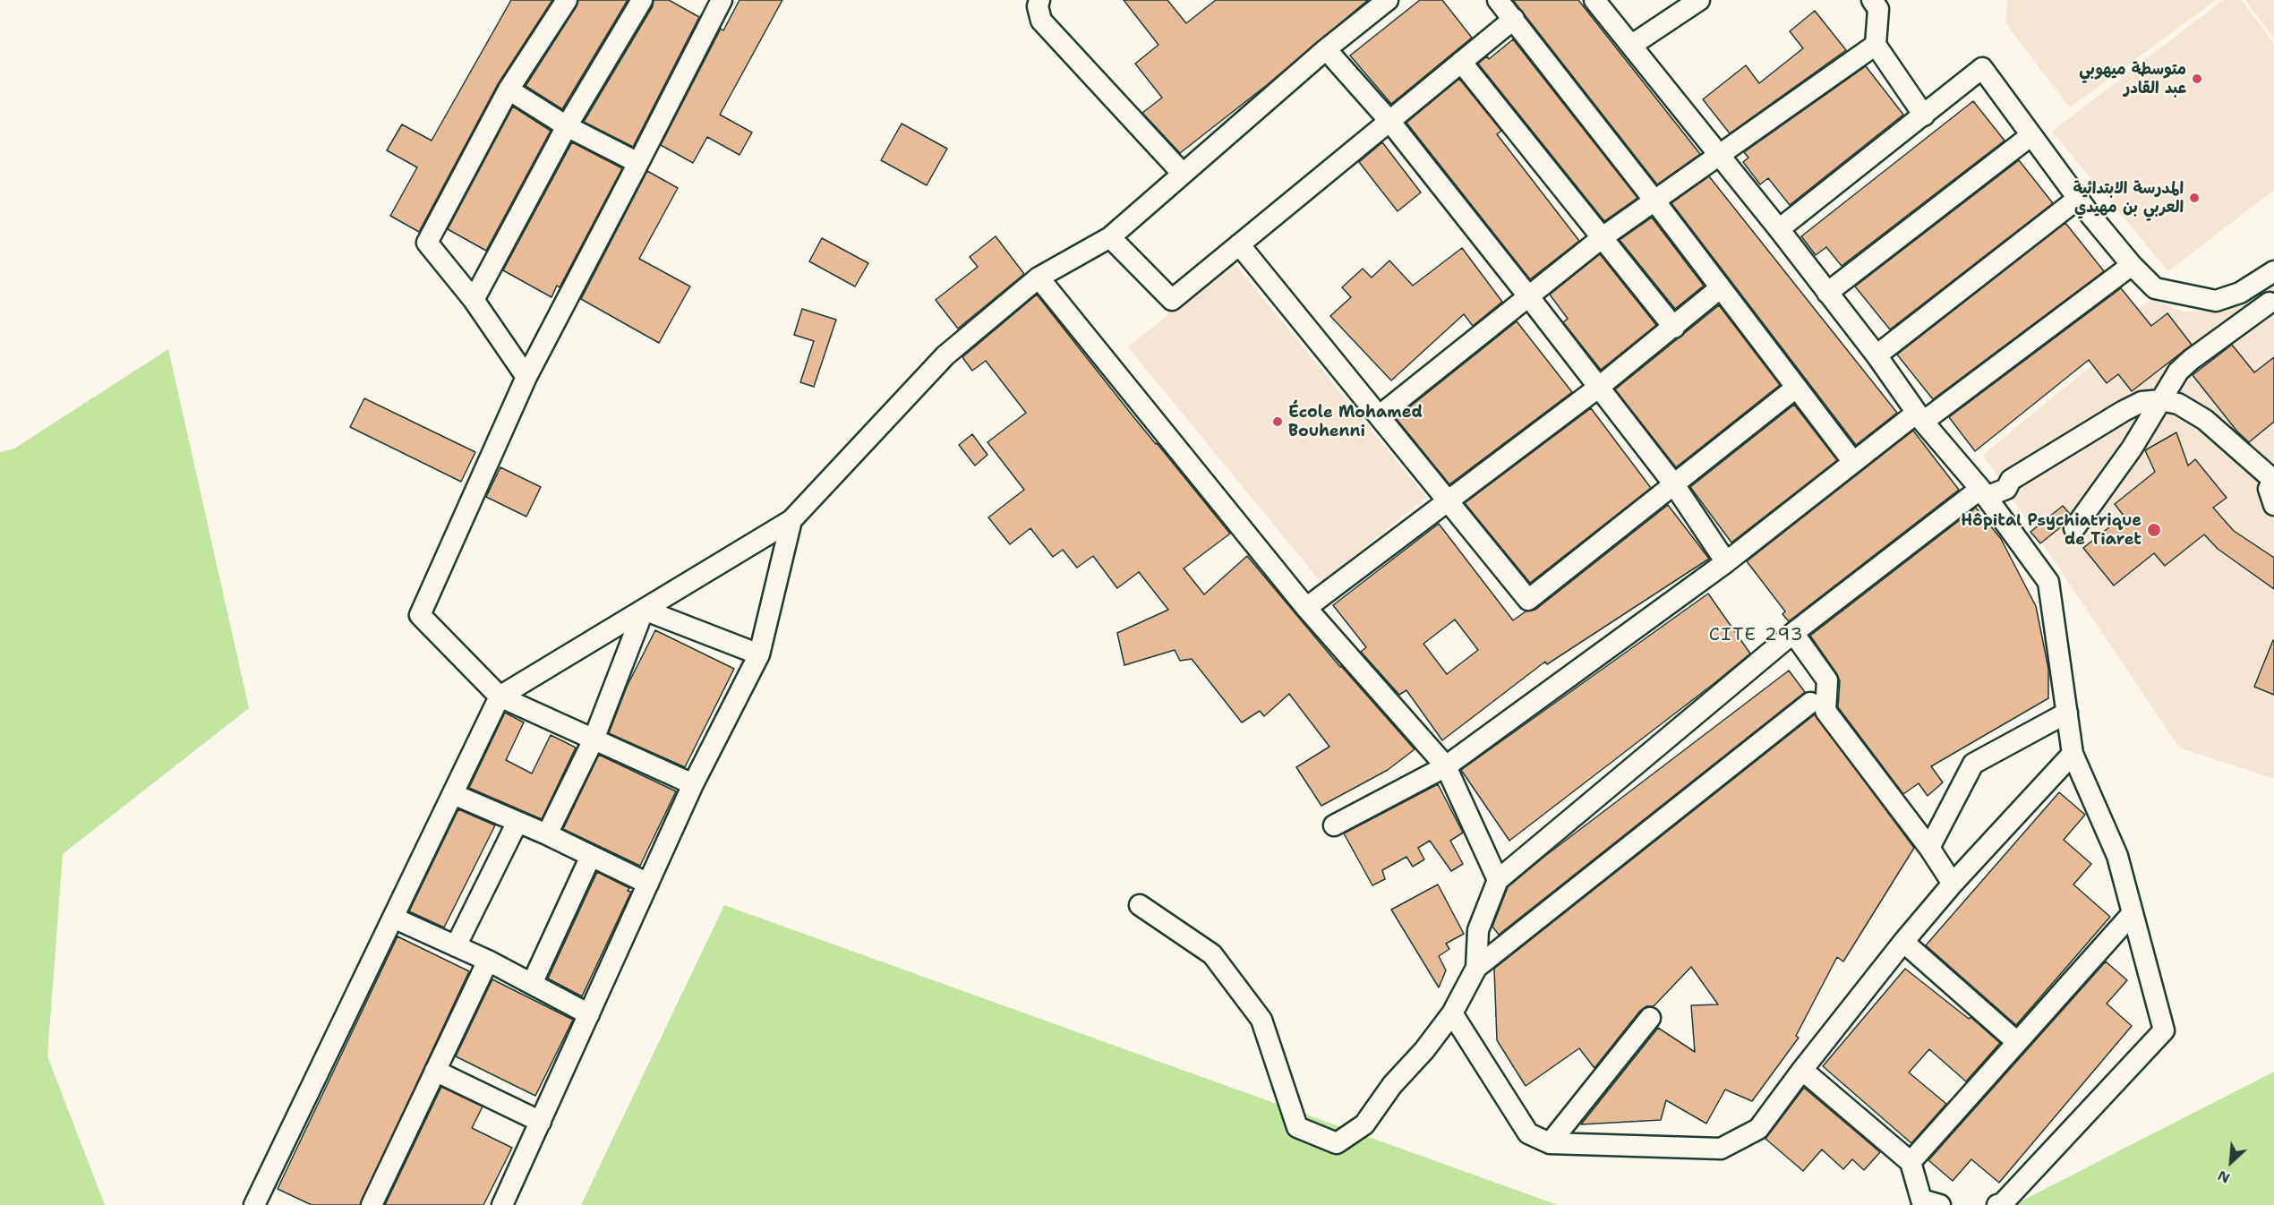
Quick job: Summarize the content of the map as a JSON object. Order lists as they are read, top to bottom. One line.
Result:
{"districts":["CITE 293"],"places":["متوسطة ميهوبي عبد القادر","المدرسة الابتدائية العربي بن مهيدي","École Mohamed Bouhenni","Hôpital Psychiatrique de Tiaret"],"north":"bottom left"}
